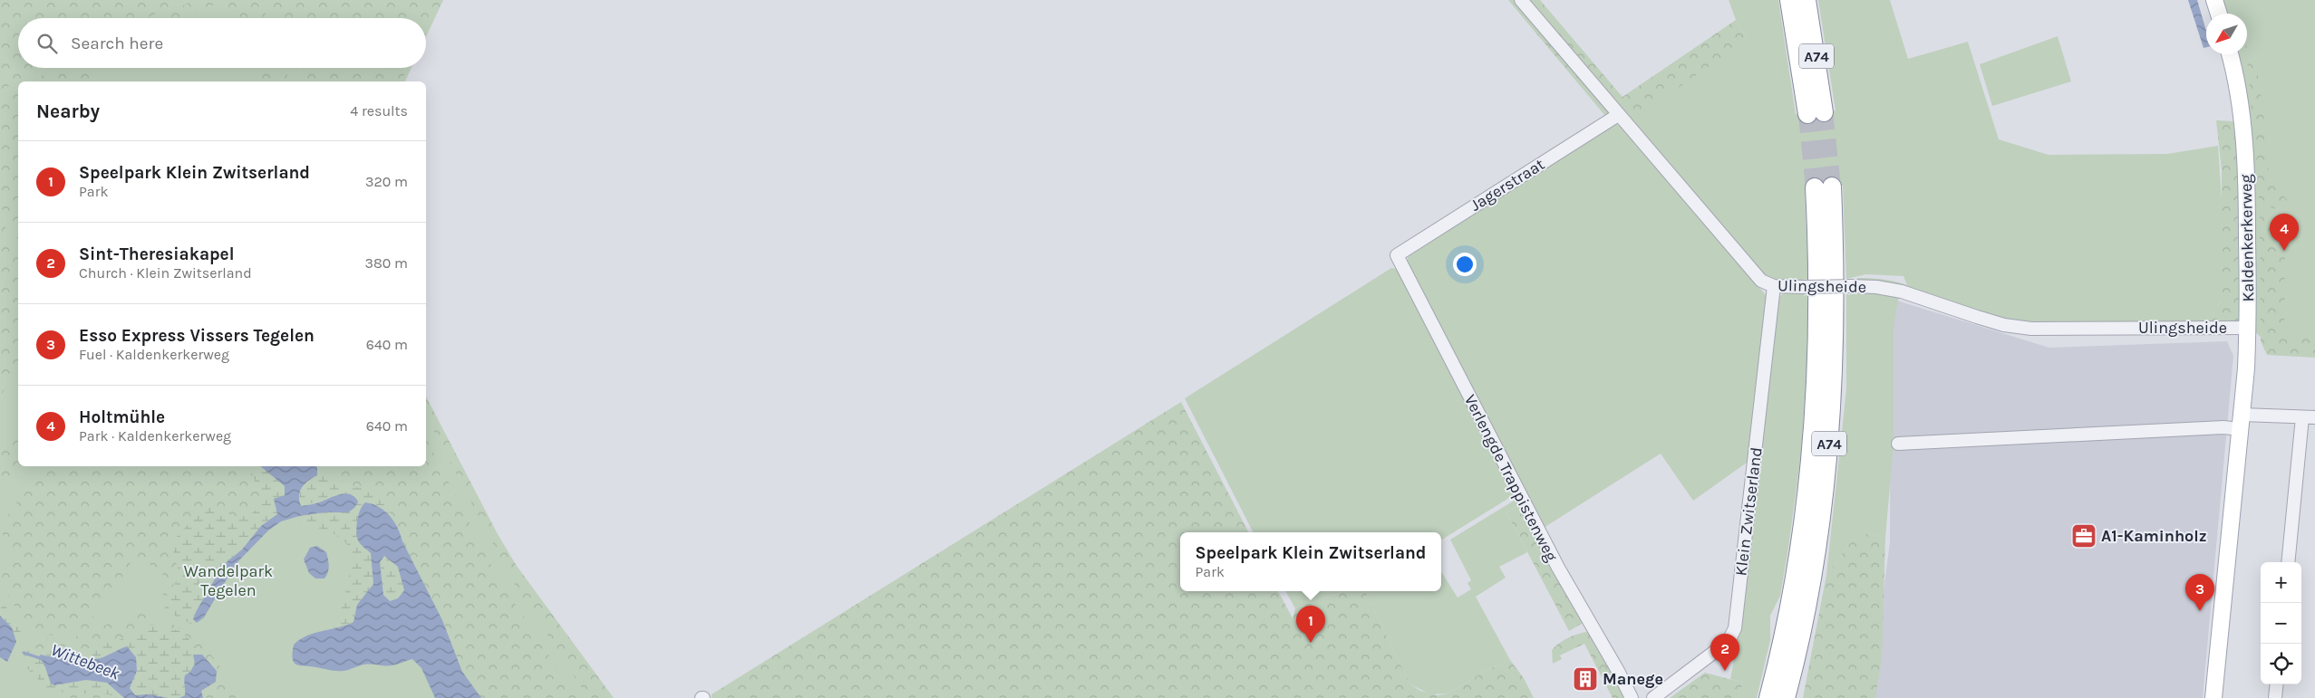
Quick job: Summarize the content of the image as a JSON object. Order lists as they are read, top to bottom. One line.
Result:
{"streets":{"highway":["A74"],"main road":["Kaldenkerkerweg"],"street":["Jagerstraat","Ulingsheide","Verlengde Trappistenweg","Klein Zwitserland"]},"crossings":[["Jagerstraat","Ulingsheide"],["Jagerstraat","Verlengde Trappistenweg"],["Kaldenkerkerweg","Ulingsheide"],["Ulingsheide","Klein Zwitserland"]],"water":["Wittebeek"],"parks":["Wandelpark Tegelen"],"places":{"office":["A1-Kaminholz"],"building":["Manege"]},"north":"bottom left","page":{"search":"Search here","heading":["Nearby","4 results"],"list":[{"mark":"1","name":"Speelpark Klein Zwitserland","note":"Park","value":"320 m"},{"mark":"2","name":"Sint-Theresiakapel","note":"Church · Klein Zwitserland","value":"380 m"},{"mark":"3","name":"Esso Express Vissers Tegelen","note":"Fuel · Kaldenkerkerweg","value":"640 m"},{"mark":"4","name":"Holtmühle","note":"Park · Kaldenkerkerweg","value":"640 m"}],"pins":["4","3","1","2"],"popup":["Speelpark Klein Zwitserland","Park"],"map_buttons":["+","−"]}}
